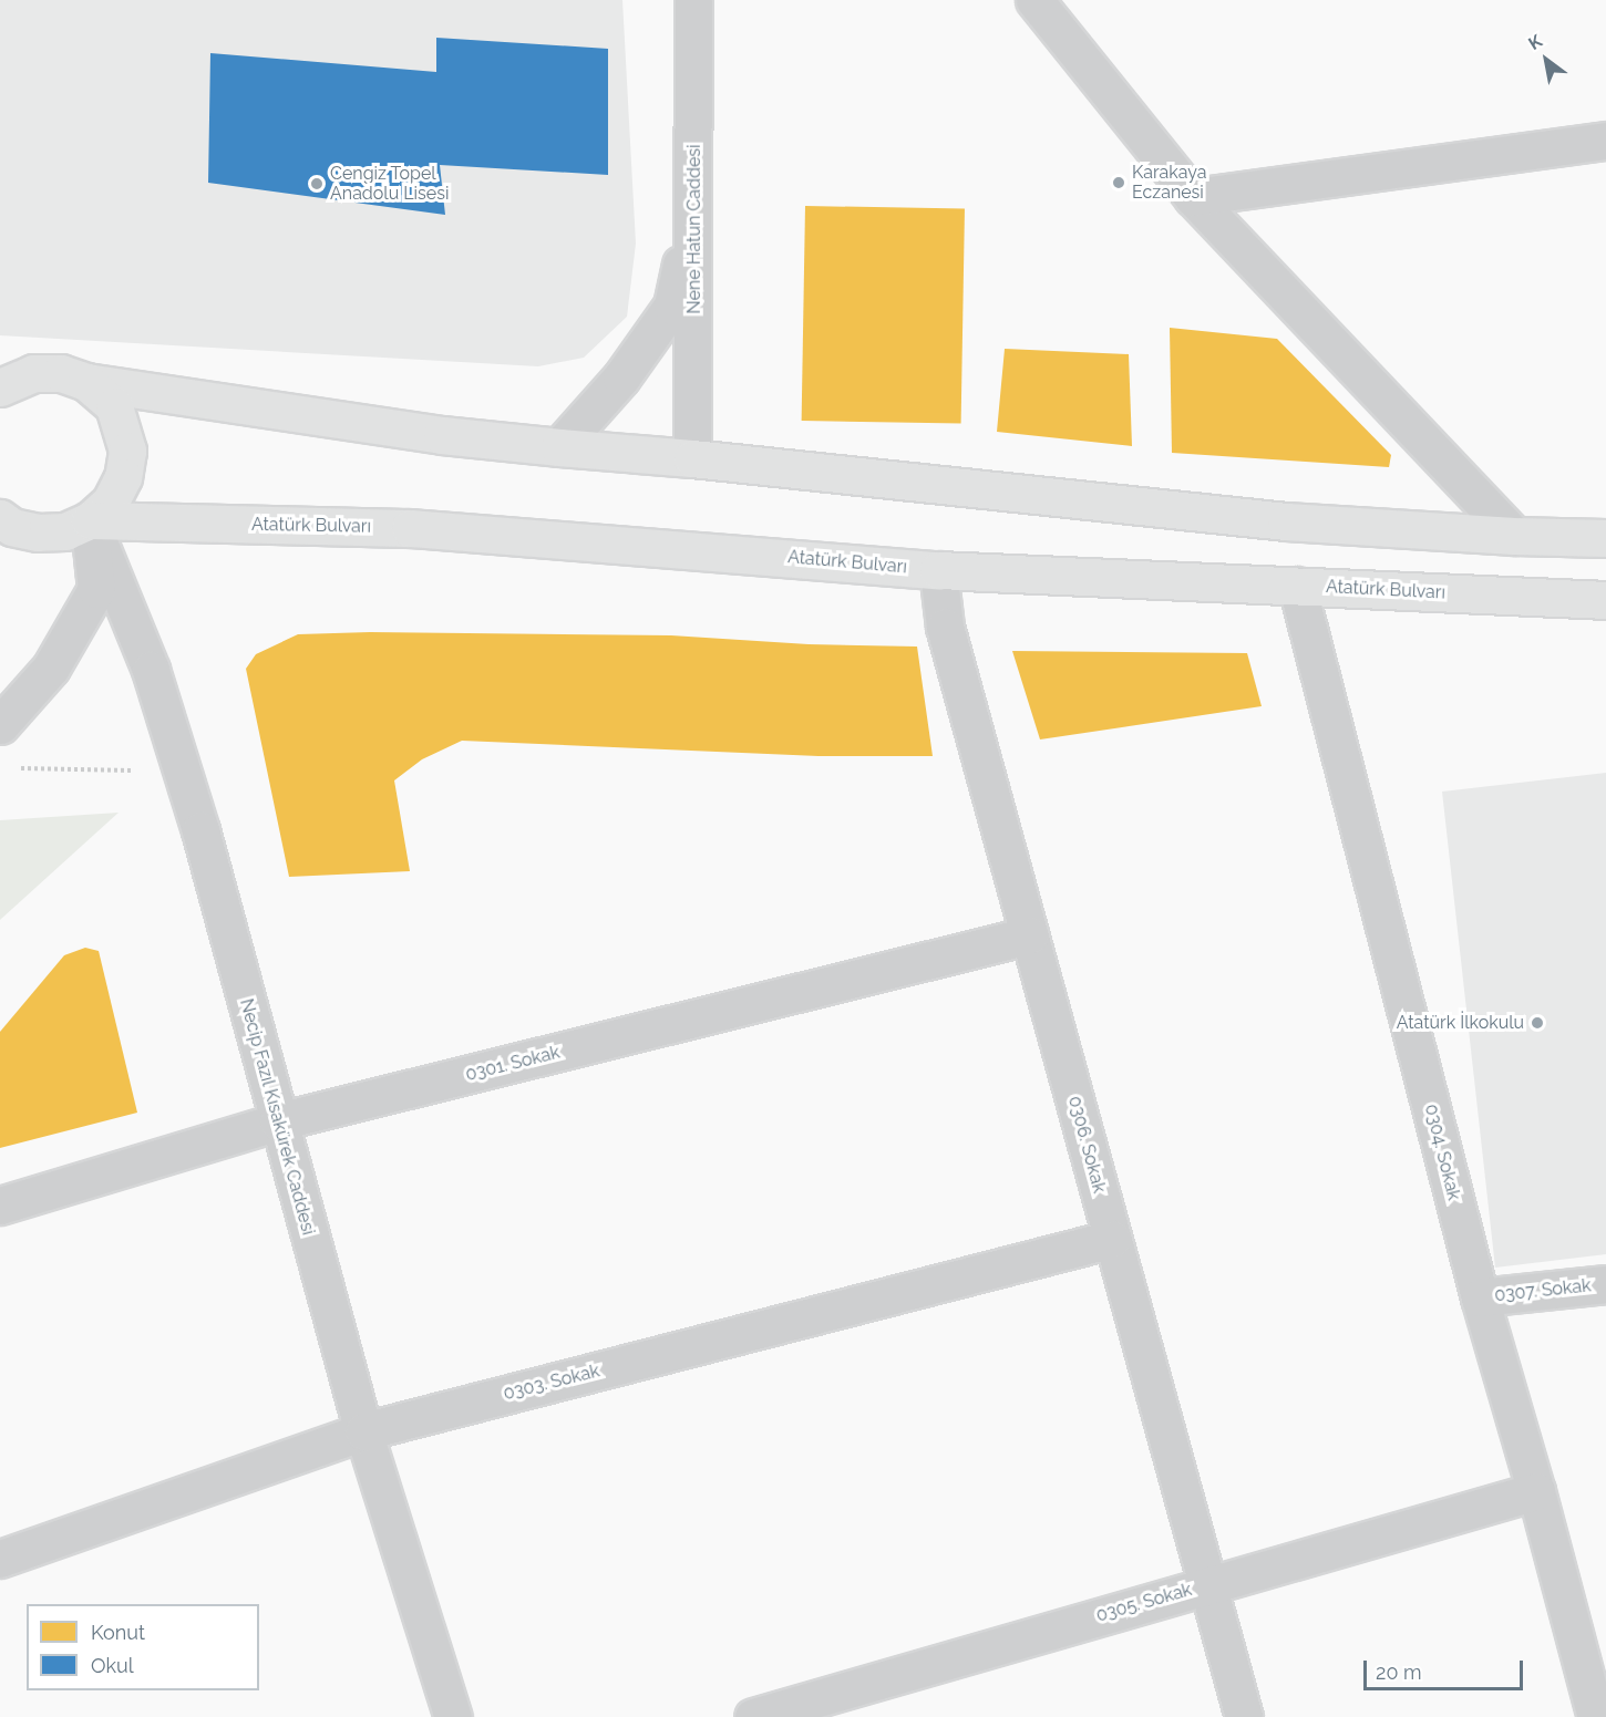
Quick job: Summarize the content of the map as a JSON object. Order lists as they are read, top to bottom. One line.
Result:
{"streets":{"main road":["Atatürk Bulvarı"],"street":["Nene Hatun Caddesi","0301. Sokak","Necip Fazıl Kısakürek Caddesi","0306. Sokak","0304. Sokak","0307. Sokak","0303. Sokak","0305. Sokak"]},"crossings":[["Atatürk Bulvarı","Necip Fazıl Kısakürek Caddesi"],["Atatürk Bulvarı","0306. Sokak"],["Atatürk Bulvarı","0304. Sokak"],["0301. Sokak","Necip Fazıl Kısakürek Caddesi"],["0301. Sokak","0306. Sokak"],["Necip Fazıl Kısakürek Caddesi","0303. Sokak"],["0306. Sokak","0303. Sokak"],["0306. Sokak","0305. Sokak"],["0304. Sokak","0307. Sokak"],["0304. Sokak","0305. Sokak"]],"places":["Karakaya Eczanesi","Cengiz Topel Anadolu Lisesi","Atatürk İlkokulu"],"legend":["Konut","Okul"],"scale_bar":"20 m","north":"top left"}
